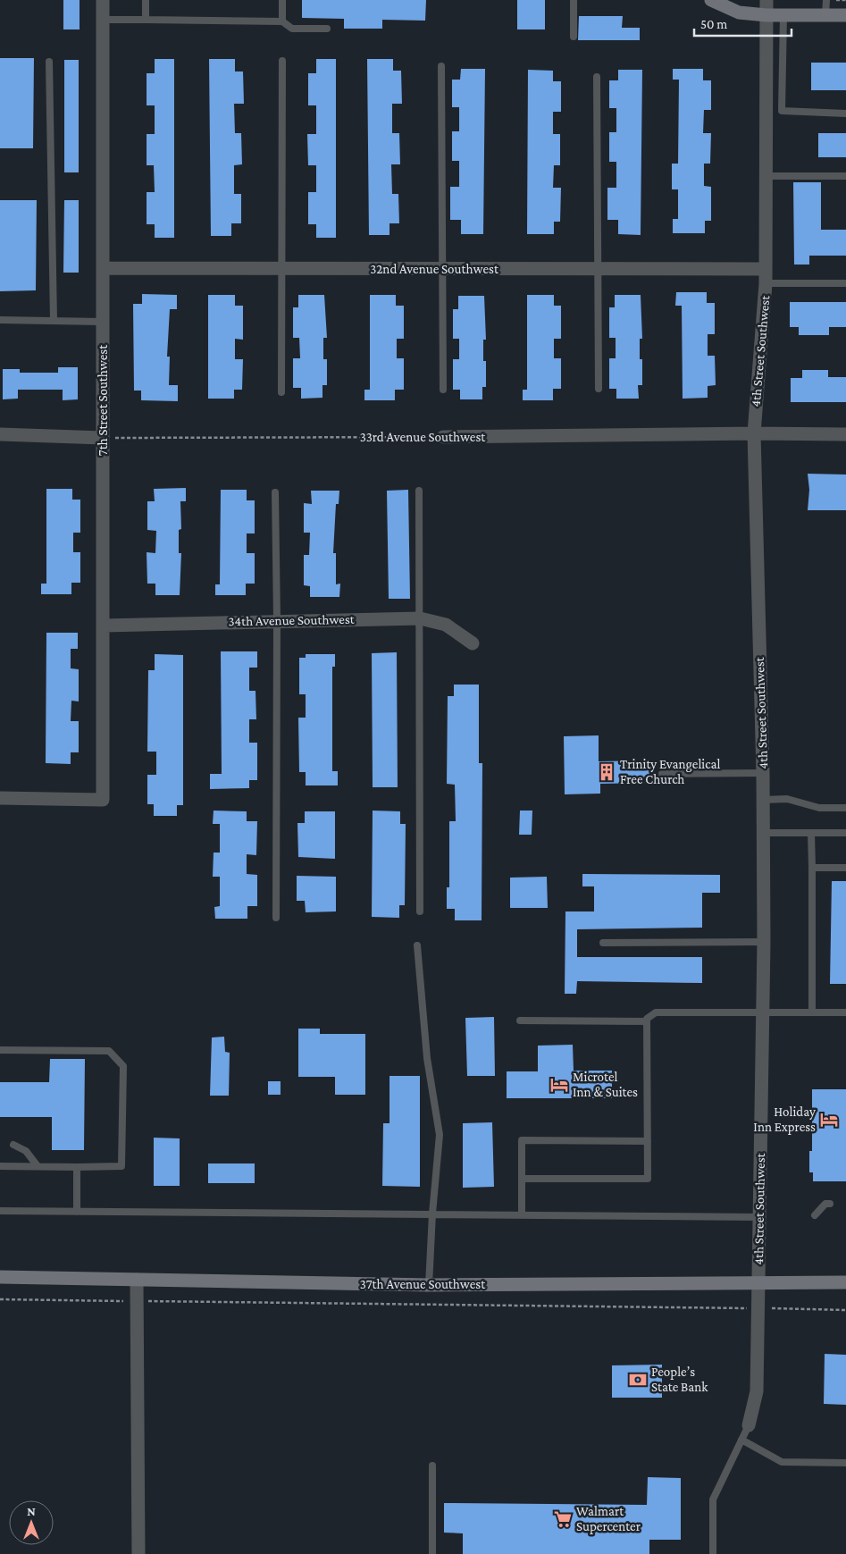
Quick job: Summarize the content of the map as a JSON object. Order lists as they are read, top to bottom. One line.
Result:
{"streets":{"main road":["37th Avenue Southwest"],"street":["32nd Avenue Southwest","4th Street Southwest","7th Street Southwest","33rd Avenue Southwest","34th Avenue Southwest"]},"crossings":[["32nd Avenue Southwest","4th Street Southwest"],["32nd Avenue Southwest","7th Street Southwest"],["4th Street Southwest","33rd Avenue Southwest"],["4th Street Southwest","37th Avenue Southwest"],["7th Street Southwest","33rd Avenue Southwest"],["7th Street Southwest","34th Avenue Southwest"]],"places":{"building":["Trinity Evangelical Free Church"],"hotel":["Microtel Inn & Suites","Holiday Inn Express"],"bank":["People’s State Bank"],"supermarket":["Walmart Supercenter"]},"scale_bar":"50 m","north":"top"}
